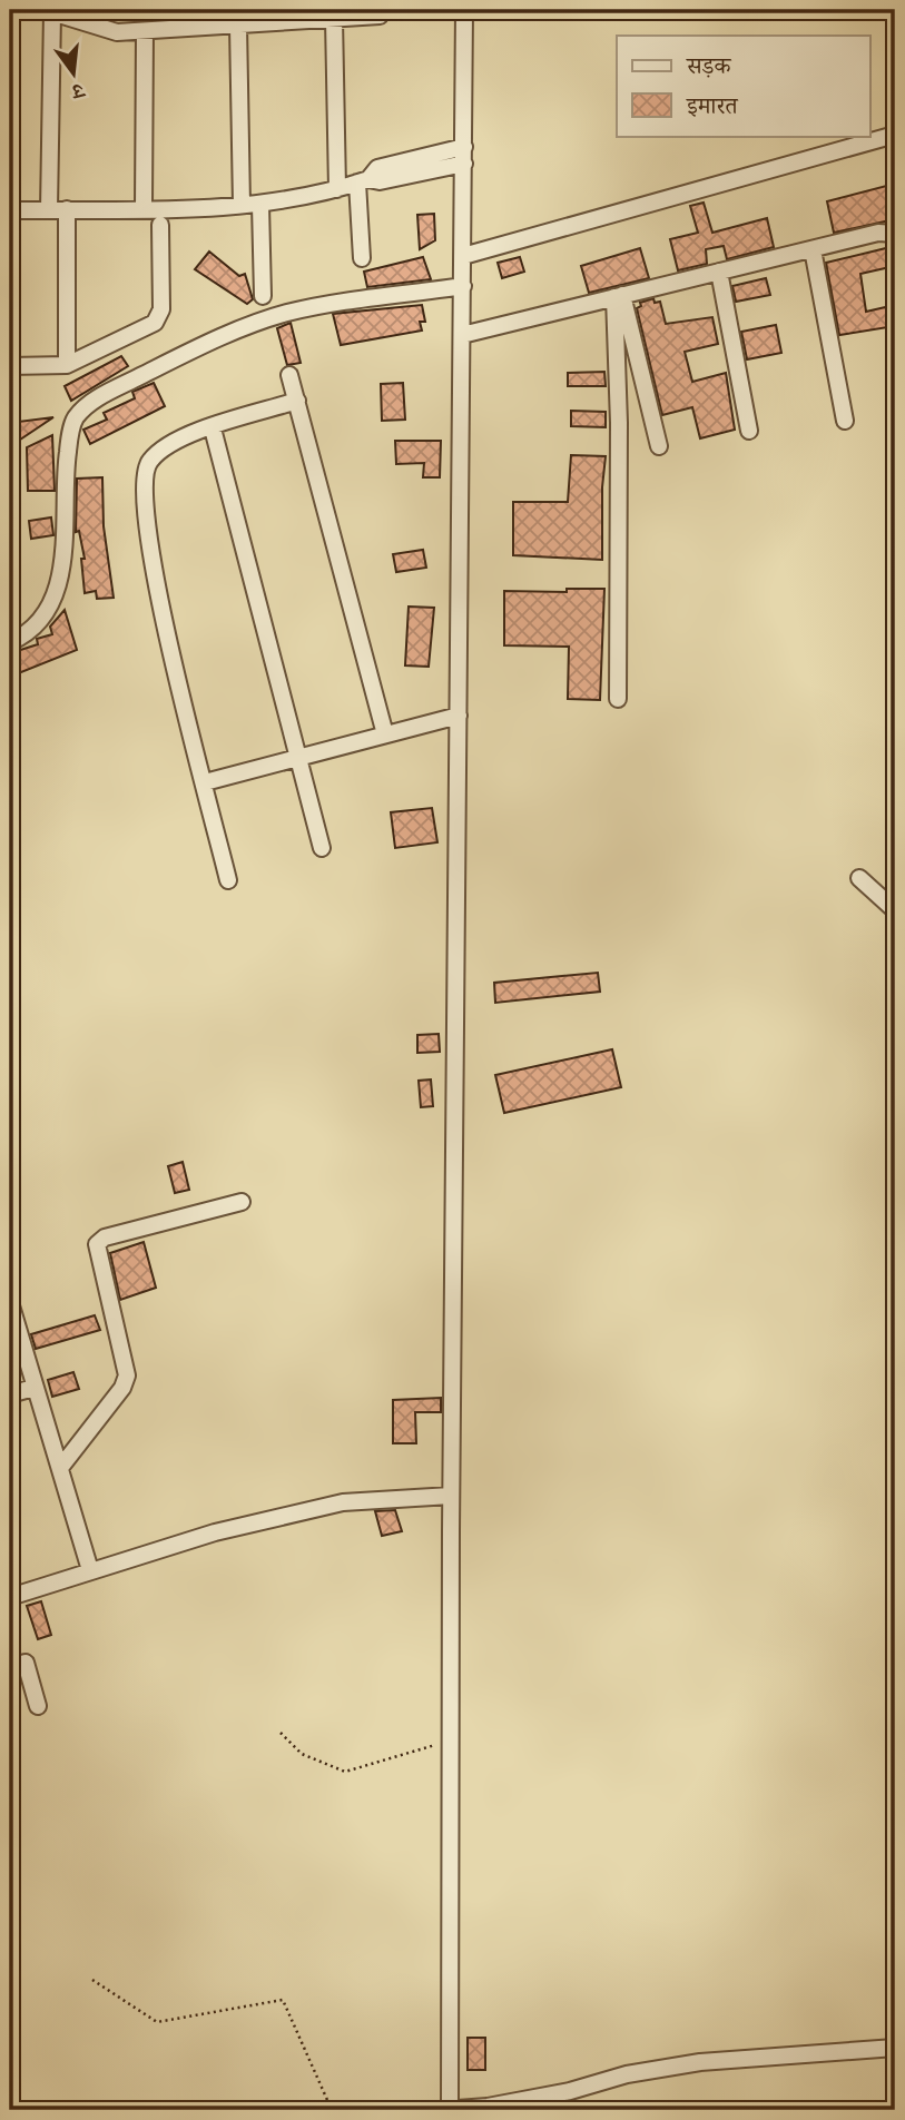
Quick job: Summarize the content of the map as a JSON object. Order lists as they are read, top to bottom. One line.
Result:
{"legend":["सड़क","इमारत"],"north":"bottom"}
